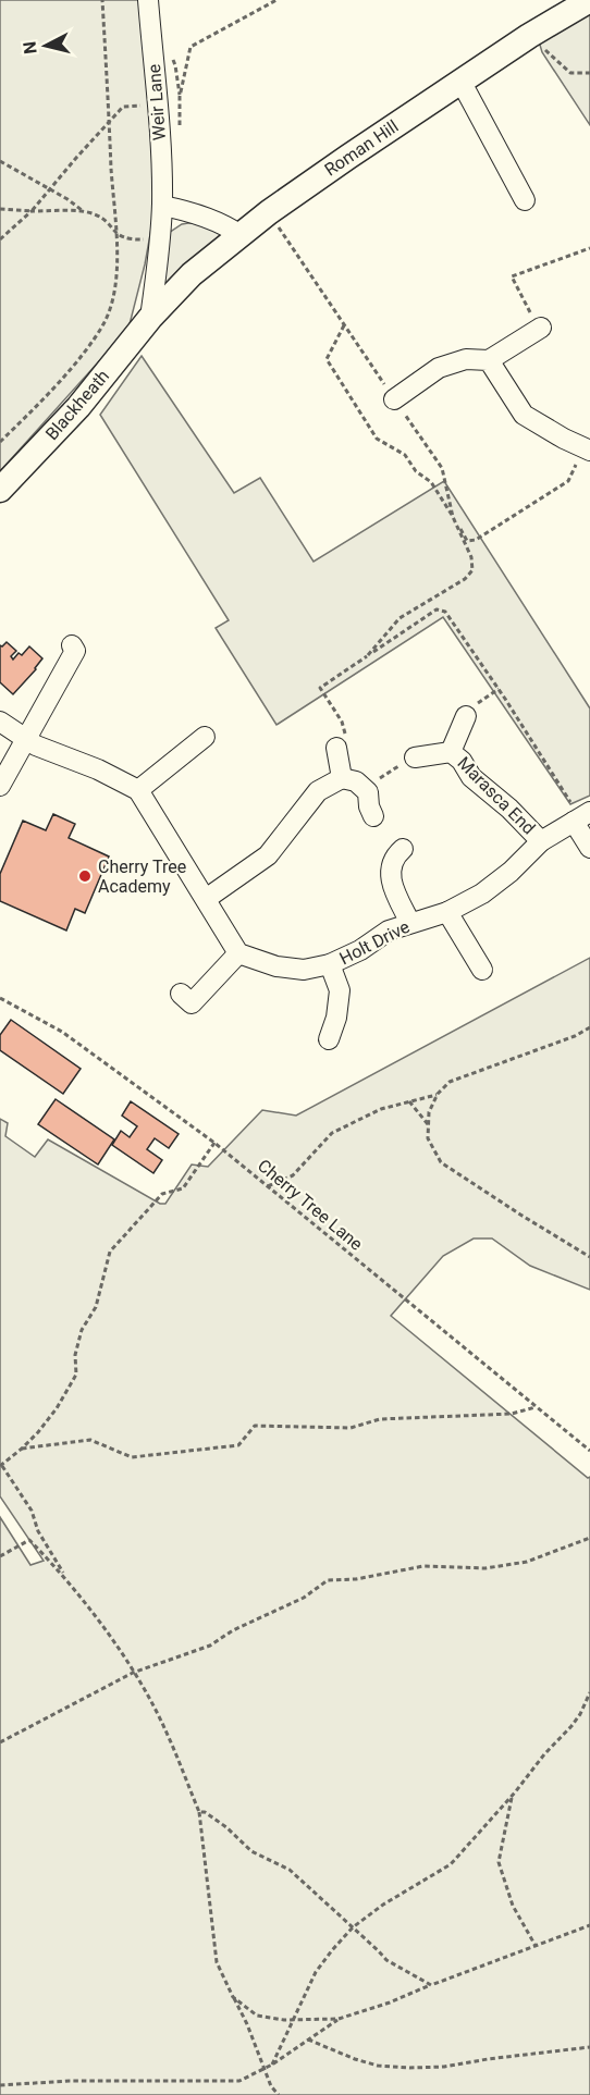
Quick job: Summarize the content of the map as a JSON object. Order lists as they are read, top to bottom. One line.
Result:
{"streets":{"main road":["Roman Hill","Blackheath"],"street":["Weir Lane","Marasca End","Holt Drive"],"path":["Cherry Tree Lane"]},"crossings":[["Weir Lane","Roman Hill"],["Weir Lane","Blackheath"],["Roman Hill","Blackheath"],["Marasca End","Holt Drive"]],"places":["Cherry Tree Academy"],"north":"left"}
